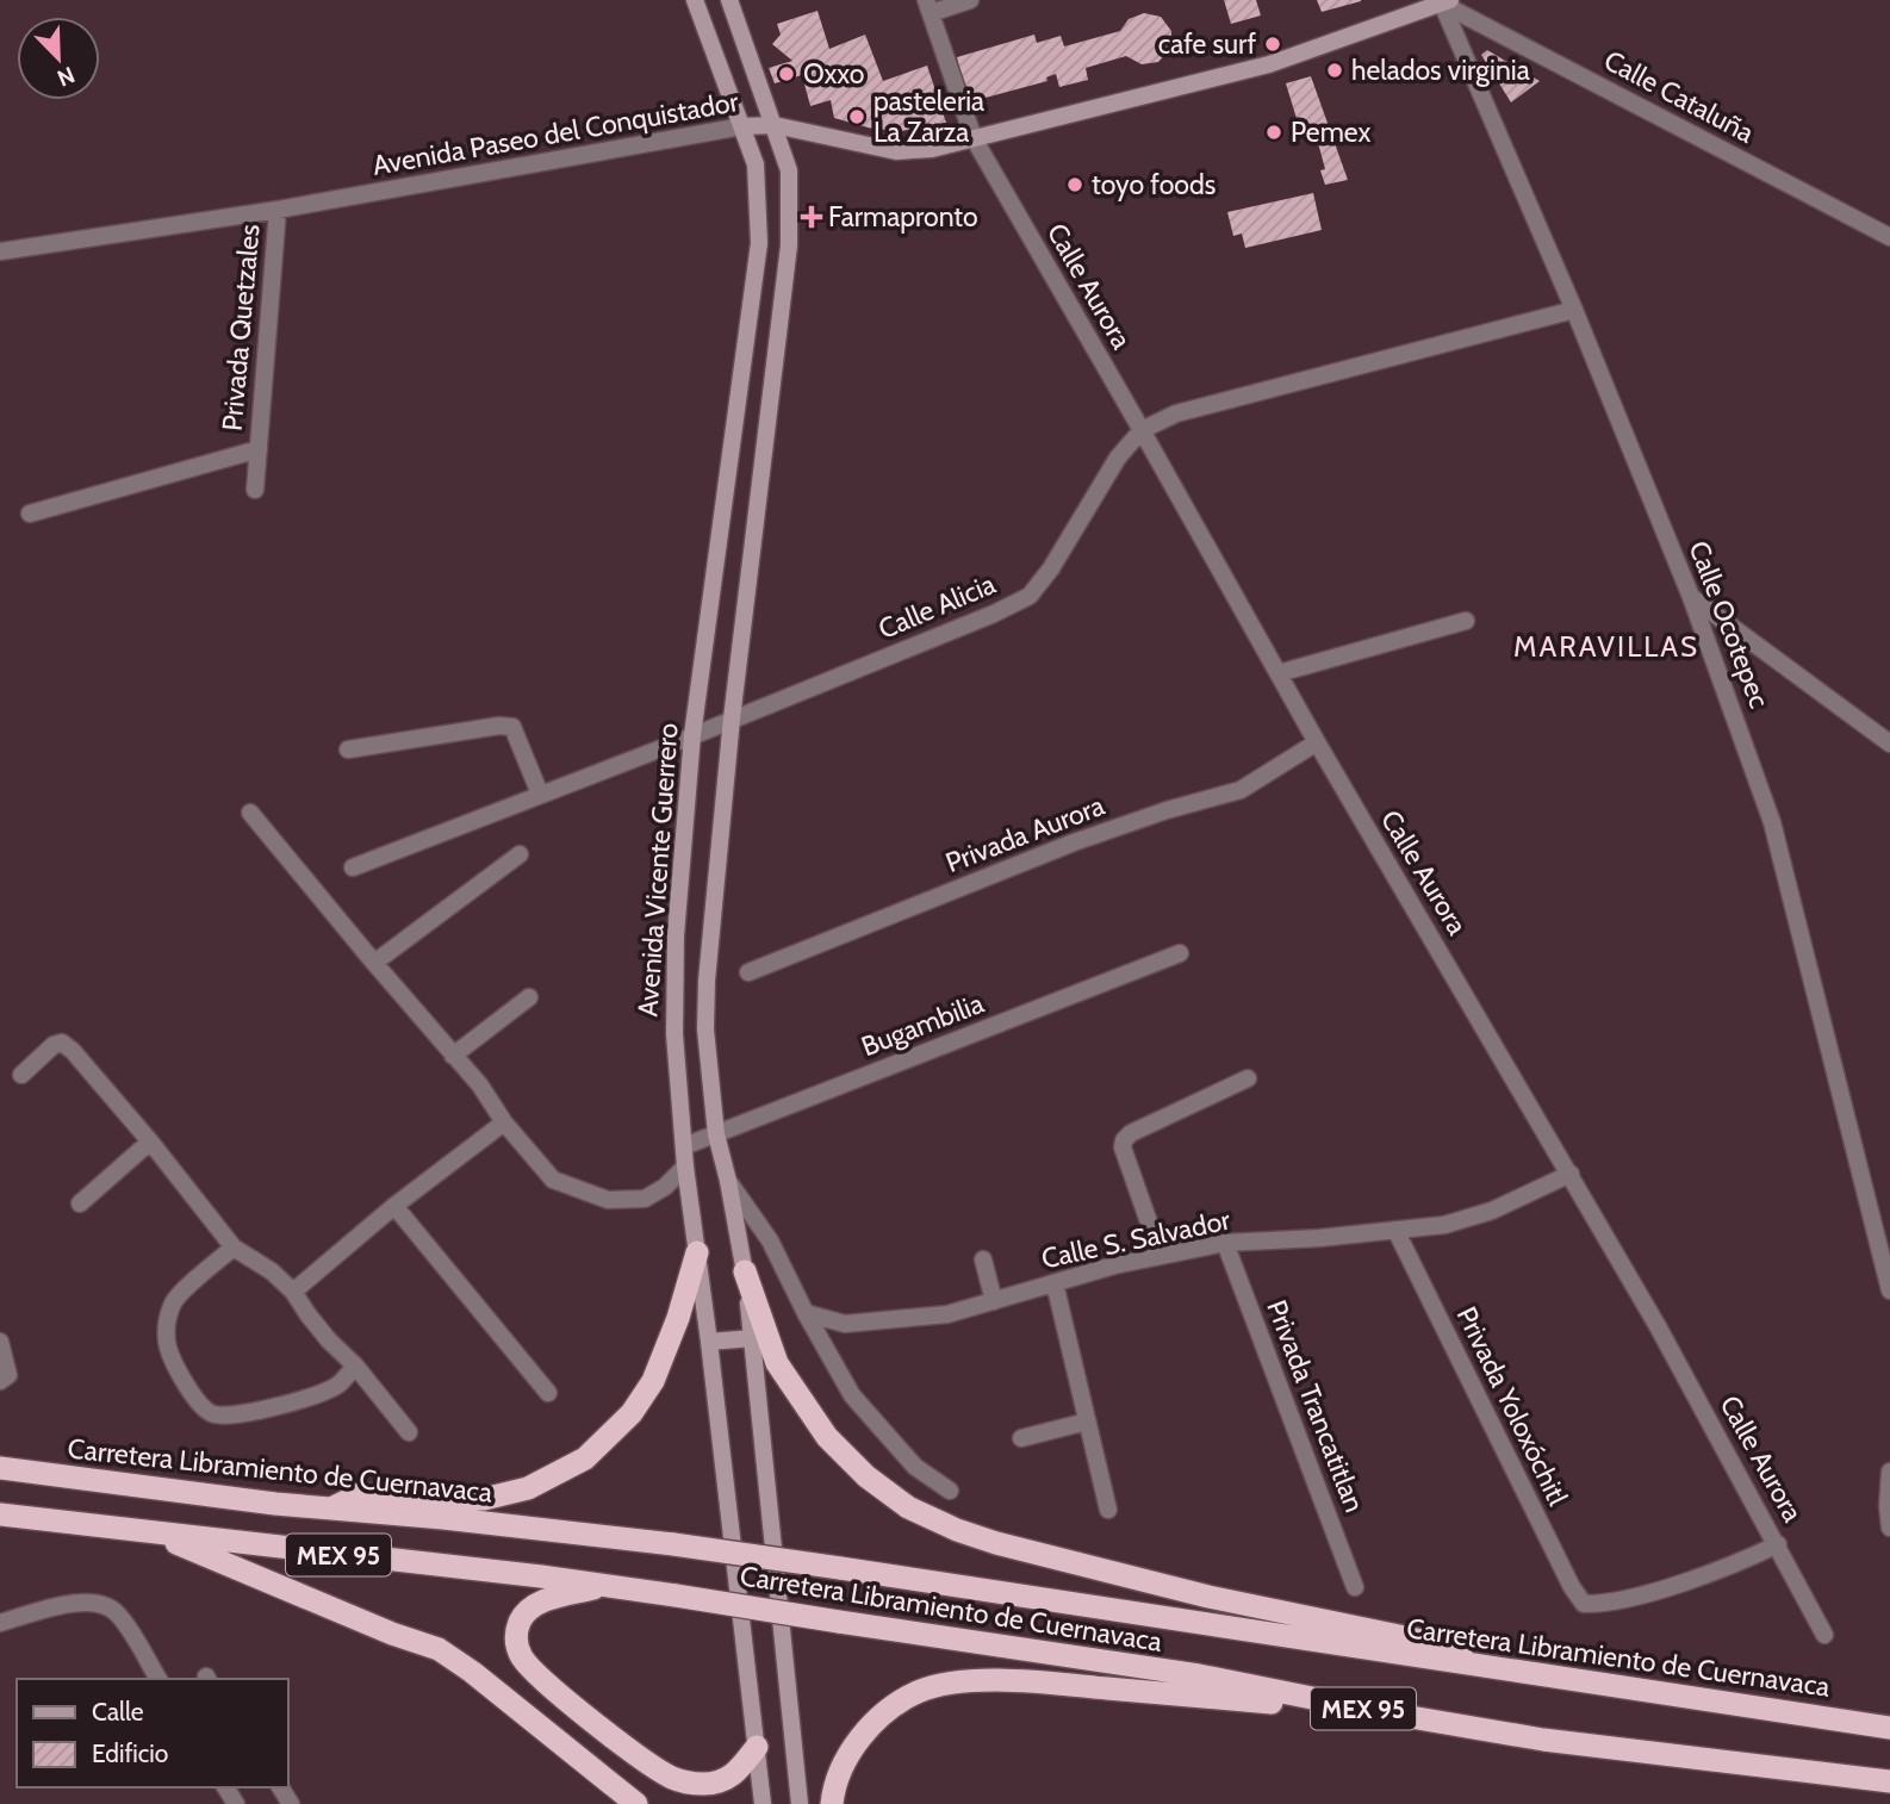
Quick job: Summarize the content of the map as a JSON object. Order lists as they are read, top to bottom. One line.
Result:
{"streets":{"highway":["Carretera Libramiento de Cuernavaca","MEX 95"],"main road":["Avenida Paseo del Conquistador","Avenida Vicente Guerrero"],"street":["Calle Cataluña","Calle Aurora","Privada Quetzales","Calle Alicia","Calle Ocotepec","Privada Aurora","Bugambilia","Calle S. Salvador","Privada Trancatitlan","Privada Yoloxóchitl"]},"crossings":[["Calle Cataluña","Avenida Paseo del Conquistador"],["Calle Cataluña","Calle Ocotepec"],["Avenida Paseo del Conquistador","Calle Aurora"],["Avenida Paseo del Conquistador","Privada Quetzales"],["Avenida Paseo del Conquistador","Calle Ocotepec"],["Avenida Paseo del Conquistador","Avenida Vicente Guerrero"],["Calle Aurora","Calle Alicia"],["Calle Aurora","Privada Aurora"],["Calle Aurora","Calle S. Salvador"],["Calle Aurora","Privada Yoloxóchitl"],["Calle Alicia","Calle Ocotepec"],["Calle Alicia","Avenida Vicente Guerrero"],["Avenida Vicente Guerrero","Bugambilia"],["Calle S. Salvador","Privada Trancatitlan"],["Calle S. Salvador","Privada Yoloxóchitl"]],"districts":["MARAVILLAS"],"places":{"other":["cafe surf","helados virginia","Oxxo","pasteleria La Zarza","Pemex","toyo foods"],"health":["Farmapronto"]},"legend":["Calle","Edificio"],"north":"bottom right"}
